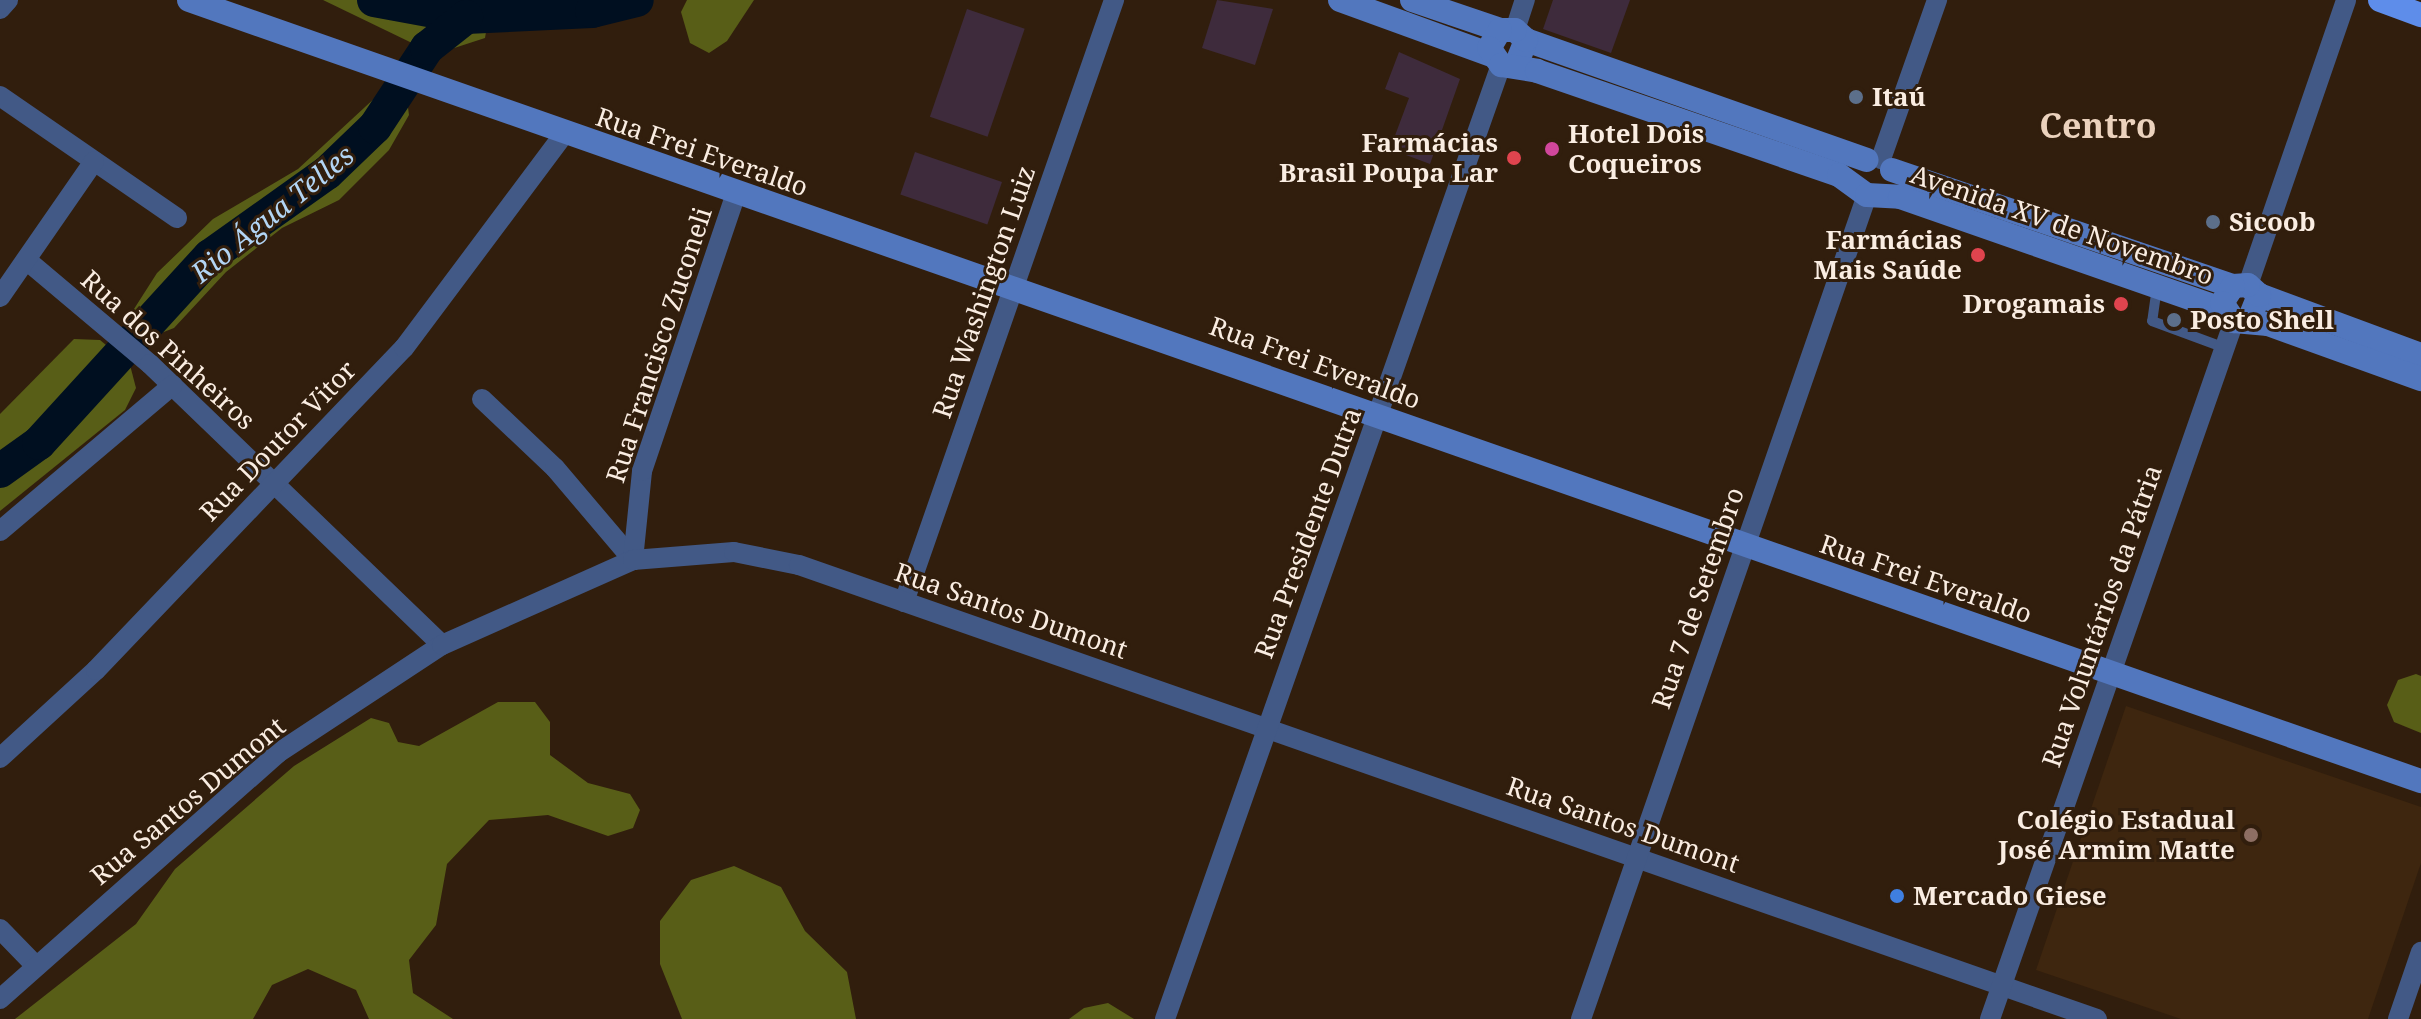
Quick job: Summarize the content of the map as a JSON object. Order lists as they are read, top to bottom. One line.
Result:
{"streets":{"street":["Rua Frei Everaldo","Avenida XV de Novembro","Rua Washington Luiz","Rua Francisco Zuconeli","Rua dos Pinheiros","Rua Doutor Vitor","Rua Presidente Dutra","Rua 7 de Setembro","Rua Santos Dumont","Rua Voluntários da Pátria"]},"crossings":[["Rua Frei Everaldo","Rua Washington Luiz"],["Rua Frei Everaldo","Rua Francisco Zuconeli"],["Rua Frei Everaldo","Rua Doutor Vitor"],["Rua Frei Everaldo","Rua Presidente Dutra"],["Rua Frei Everaldo","Rua 7 de Setembro"],["Rua Frei Everaldo","Rua Voluntários da Pátria"],["Avenida XV de Novembro","Rua Presidente Dutra"],["Avenida XV de Novembro","Rua 7 de Setembro"],["Avenida XV de Novembro","Rua Voluntários da Pátria"],["Rua Washington Luiz","Rua Santos Dumont"],["Rua Francisco Zuconeli","Rua Santos Dumont"],["Rua dos Pinheiros","Rua Doutor Vitor"],["Rua dos Pinheiros","Rua Santos Dumont"],["Rua Presidente Dutra","Rua Santos Dumont"],["Rua 7 de Setembro","Rua Santos Dumont"],["Rua Santos Dumont","Rua Voluntários da Pátria"]],"districts":["Centro"],"water":["Rio Água Telles"],"places":["Itaú","Hotel Dois Coqueiros","Farmácias Brasil Poupa Lar","Sicoob","Farmácias Mais Saúde","Drogamais","Posto Shell","Colégio Estadual José Armim Matte","Mercado Giese"]}
